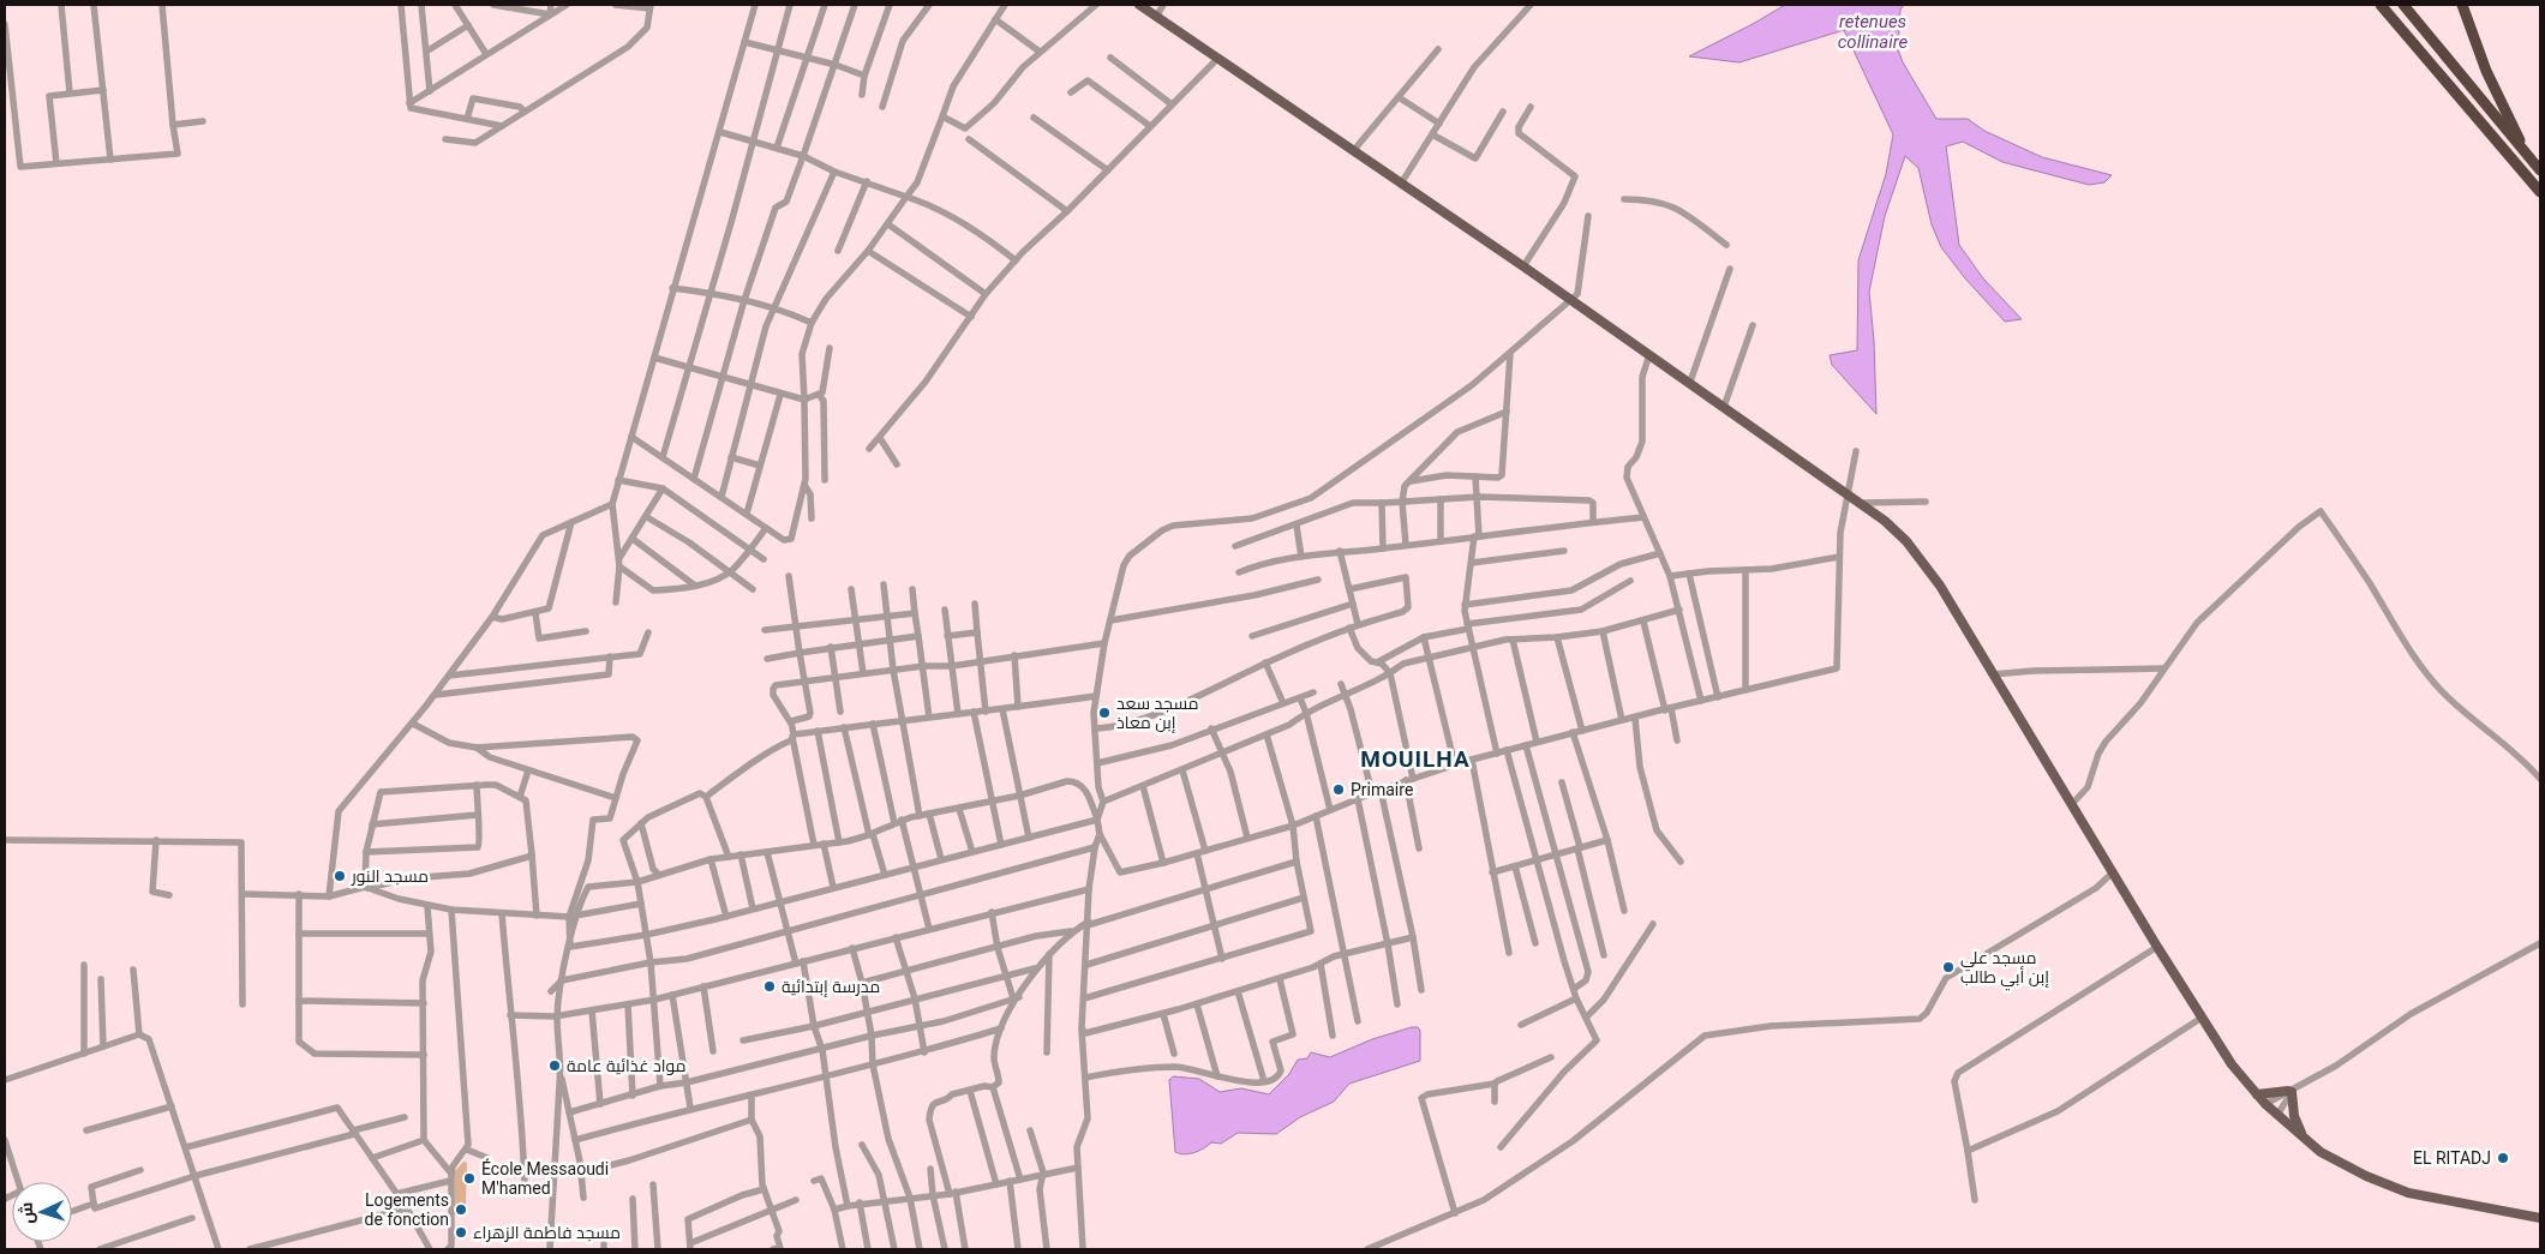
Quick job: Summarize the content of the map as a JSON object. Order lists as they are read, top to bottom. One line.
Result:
{"districts":["MOUILHA"],"water":["retenues collinaire"],"places":["مسجد سعد إبن معاذ","Primaire","مسجد النور","مسجد علي إبن أبي طالب","مدرسة إبتدائية","مواد غذائية عامة","EL RITADJ","École Messaoudi M'hamed","Logements de fonction","مسجد فاطمة الزهراء"],"north":"left"}
